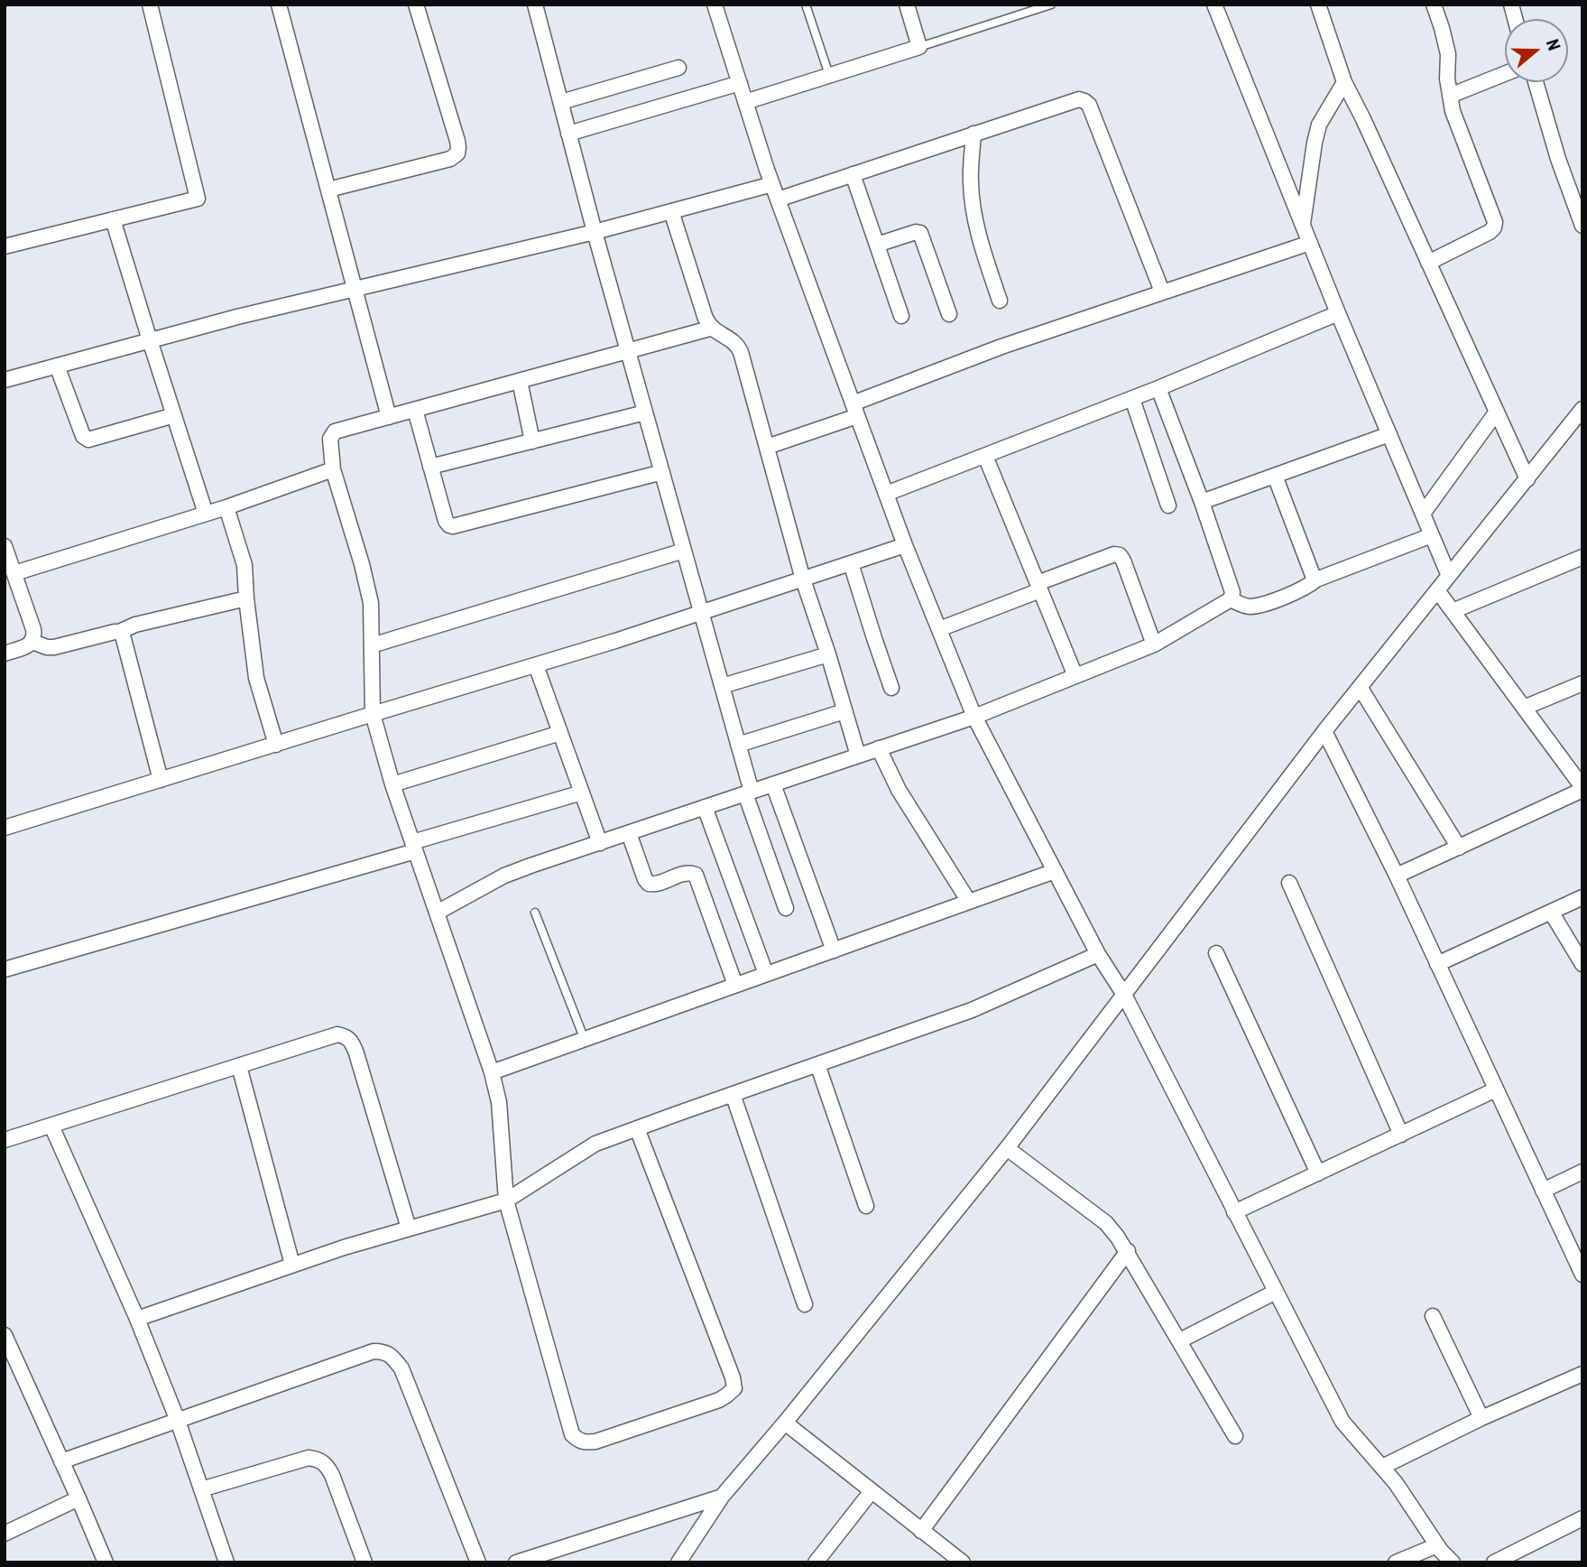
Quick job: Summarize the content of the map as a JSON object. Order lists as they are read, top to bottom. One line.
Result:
{"north":"right"}
